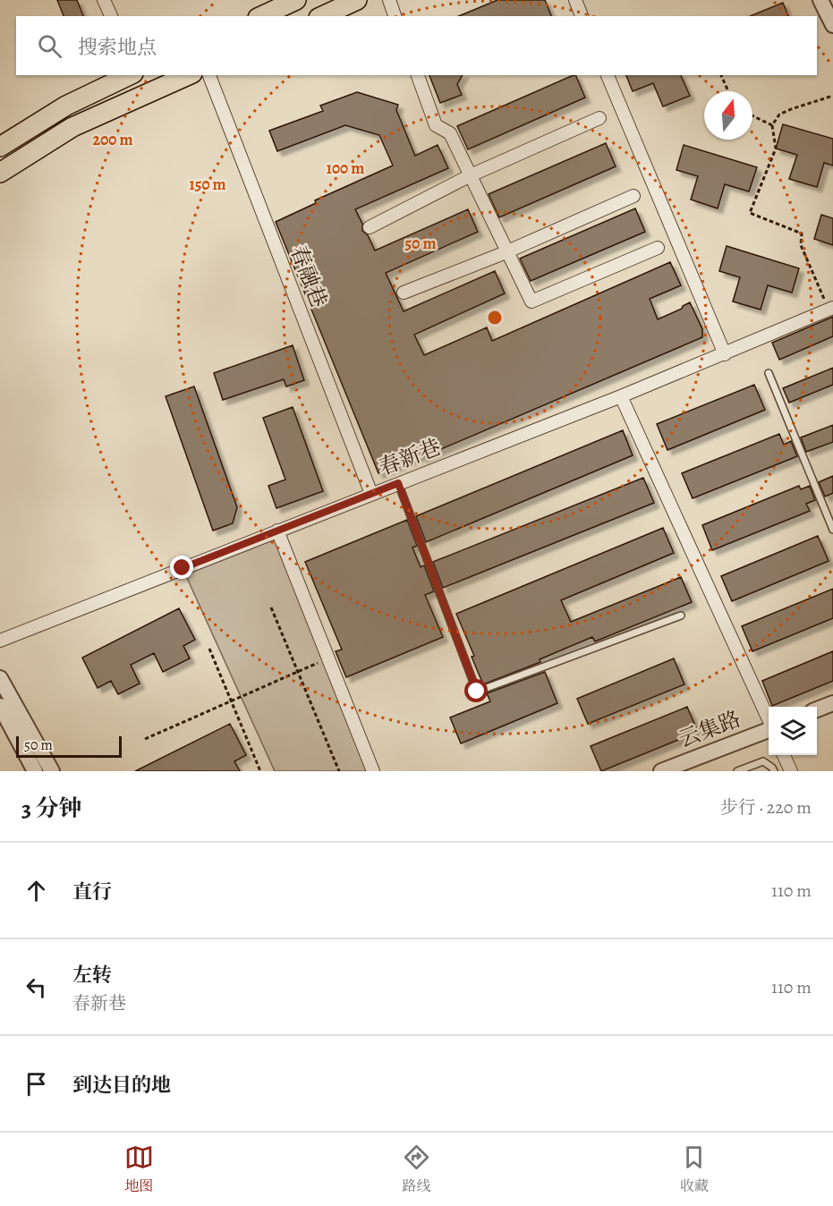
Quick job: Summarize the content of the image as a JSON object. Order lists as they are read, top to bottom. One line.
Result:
{"streets":{"street":["春融巷","春新巷","云集路"]},"crossings":[["春融巷","春新巷"]],"scale_bar":"50 m","north":"top","page":{"search":"搜索地点","scale":"50 m","heading":["3 分钟","步行 · 220 m"],"list":[["直行","110 m"],["左转","春新巷","110 m"],"到达目的地"],"nav":["地图","路线","收藏"]},"rings":["200 m","100 m","150 m","50 m"]}
